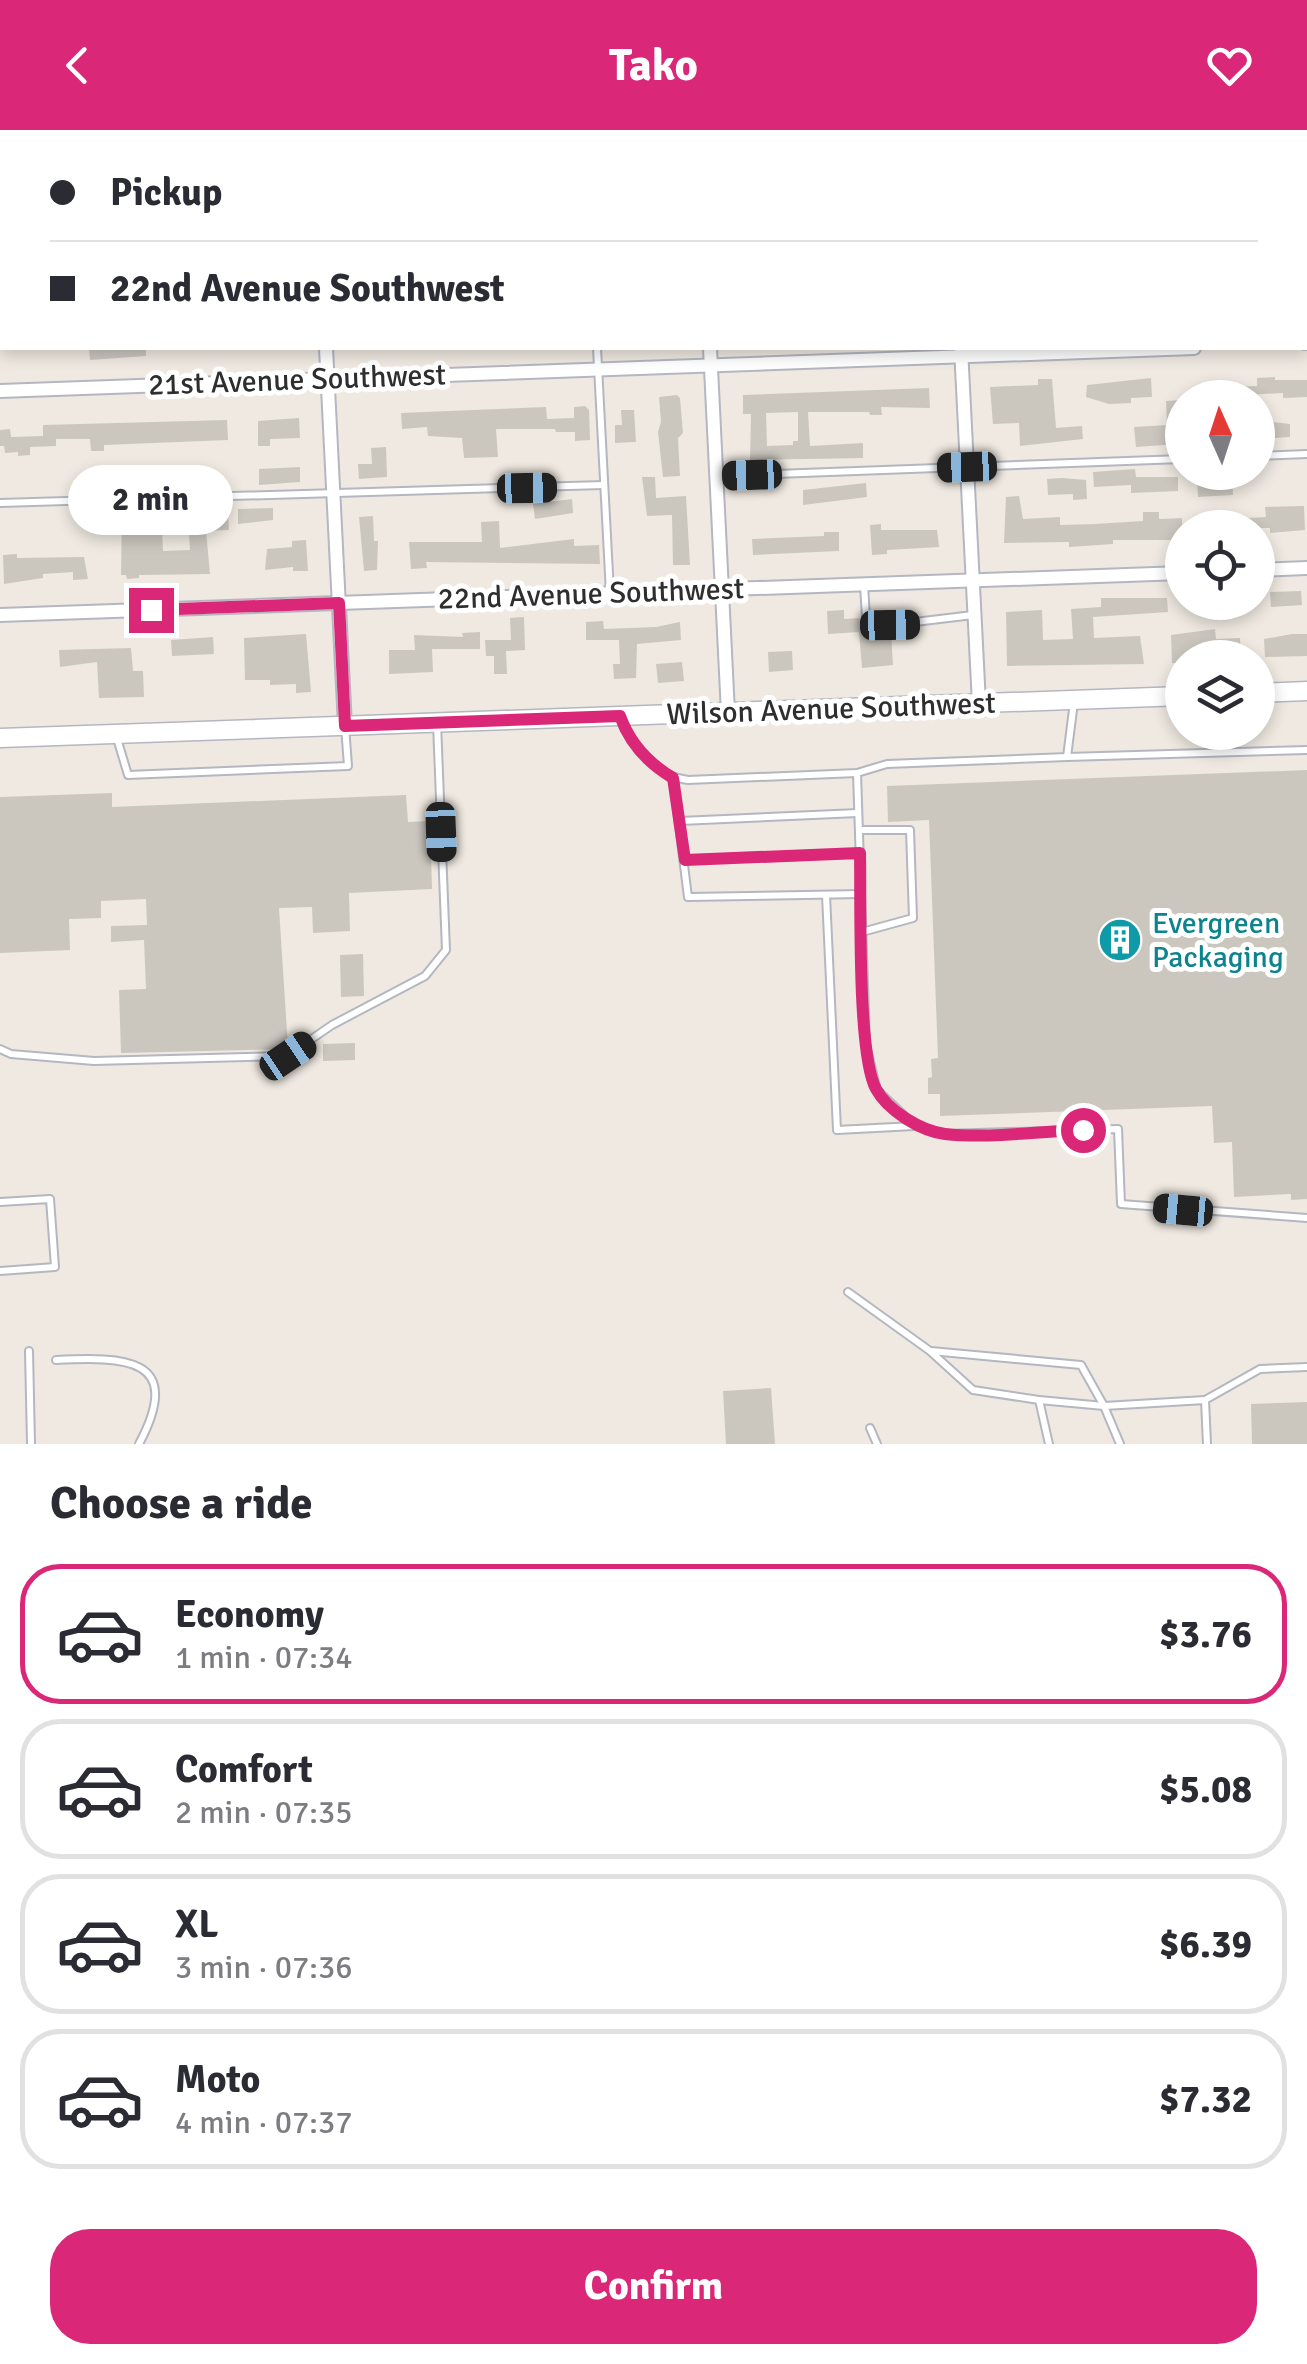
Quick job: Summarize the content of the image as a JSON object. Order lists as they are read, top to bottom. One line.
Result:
{"streets":{"main road":["Wilson Avenue Southwest"],"street":["21st Avenue Southwest","22nd Avenue Southwest"]},"places":{"building":["Evergreen Packaging"]},"north":"top","page":{"header":"Tako","banner":["Pickup","22nd Avenue Southwest"],"bubble":"2 min","heading":"Choose a ride","list":[{"name":"Economy","note":"1 min · 07:34","value":"$3.76"},{"name":"Comfort","note":"2 min · 07:35","value":"$5.08"},{"name":"XL","note":"3 min · 07:36","value":"$6.39"},{"name":"Moto","note":"4 min · 07:37","value":"$7.32"}],"buttons":"Confirm"}}
